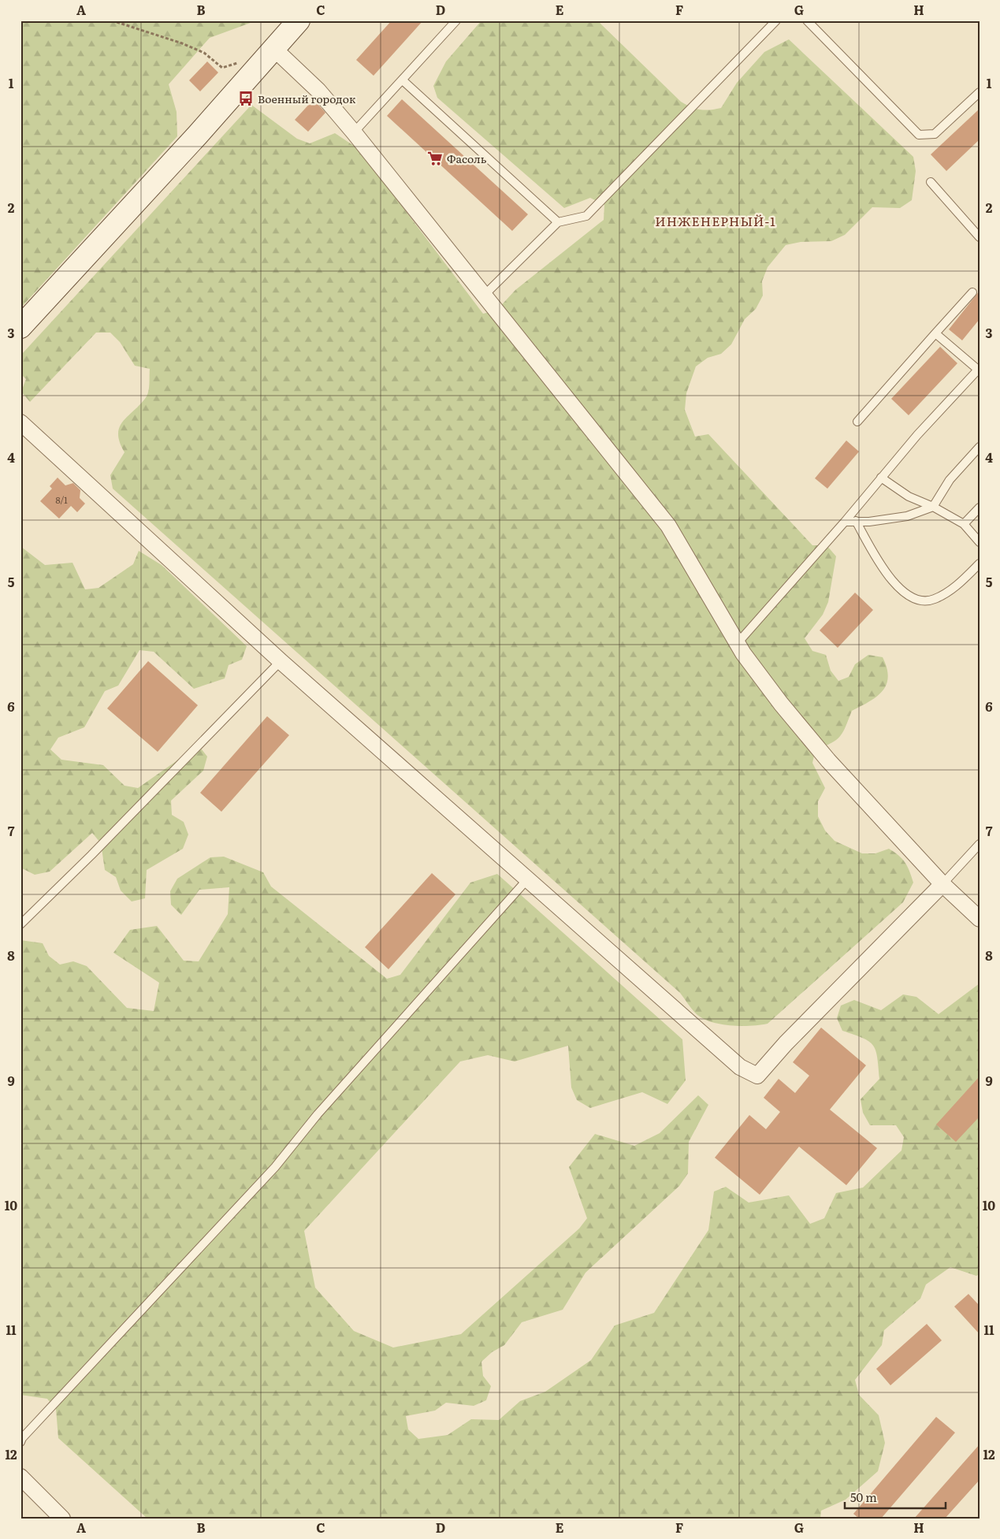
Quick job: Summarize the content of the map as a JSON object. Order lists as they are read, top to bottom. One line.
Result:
{"districts":["ИНЖЕНЕРНЫЙ-1"],"places":{"bus stop":["Военный городок"],"supermarket":["Фасоль"]},"house_numbers":["8/1"],"scale_bar":"50 m","grid":{"columns":["A","B","C","D","E","F","G","H"],"rows":["1","2","3","4","5","6","7","8","9","10","11","12"]}}
